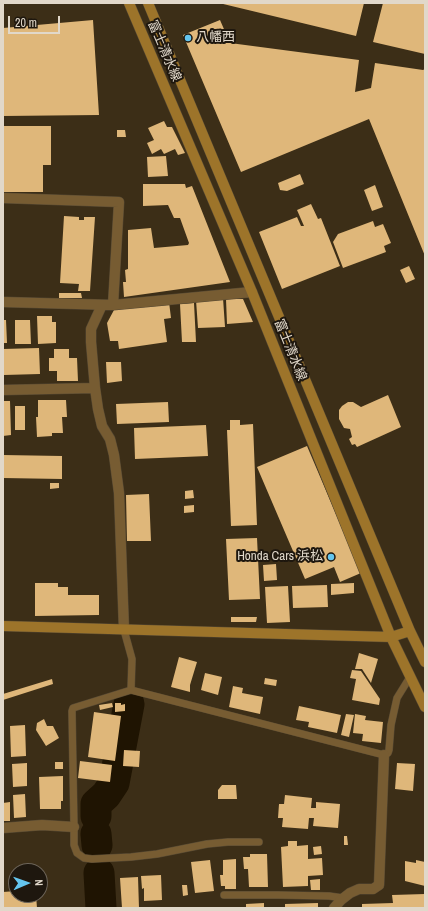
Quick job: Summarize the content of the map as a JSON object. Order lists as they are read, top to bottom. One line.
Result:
{"streets":{"main road":["富士清水線"]},"places":["八幡西","Honda Cars 浜松"],"scale_bar":"20 m","north":"right"}
